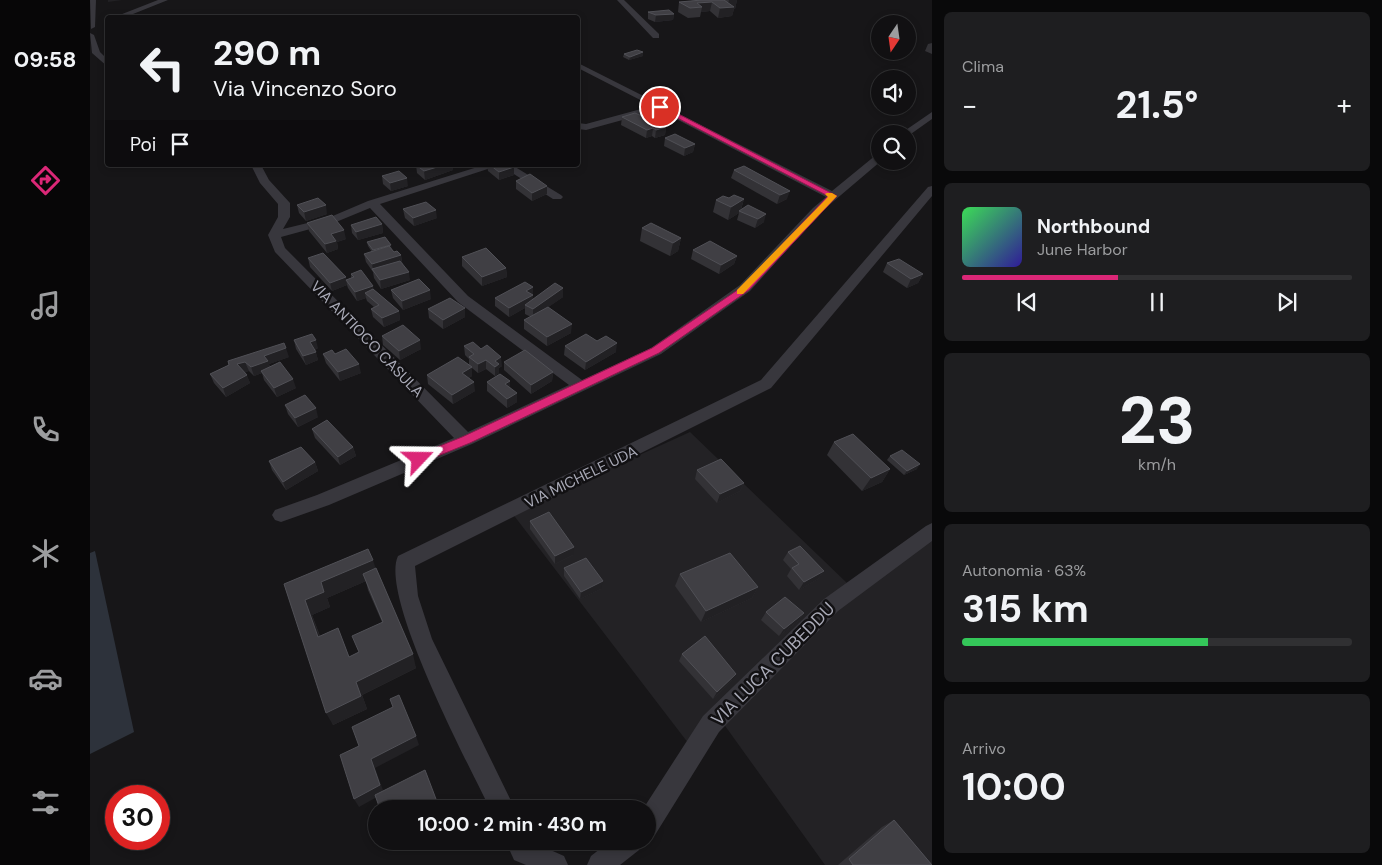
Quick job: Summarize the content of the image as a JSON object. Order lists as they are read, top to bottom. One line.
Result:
{"streets":{"street":["VIA ANTIOCO CASULA","VIA MICHELE UDA","VIA LUCA CUBEDDU"]},"north":"bottom","page":{"tabs":"09:58","tile":["Clima",["23","km/h"],["Autonomia · 63%","315 km"],["Arrivo","10:00"]],"turn":["290 m","Via Vincenzo Soro"],"heat":["−","21.5°","+"],"then":"Poi","song":["Northbound","June Harbor"],"limit":"30","trip":"10:00 · 2 min · 430 m"}}
